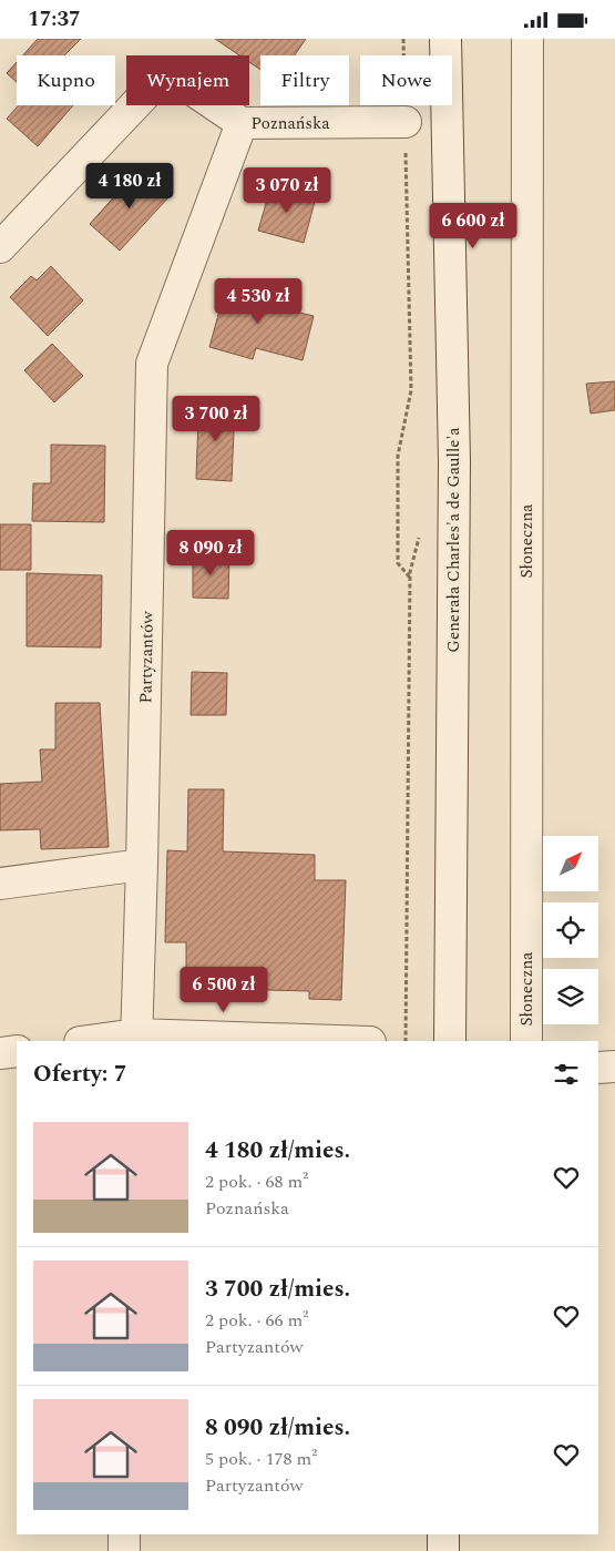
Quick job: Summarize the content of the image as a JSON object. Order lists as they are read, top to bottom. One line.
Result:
{"streets":{"street":["Poznańska","Generała Charles'a de Gaulle'a","Słoneczna","Partyzantów"]},"crossings":[["Poznańska","Partyzantów"]],"north":"top right","page":{"status":"17:37","chip":["Kupno","Wynajem","Filtry","Nowe"],"price":["4 180 zł","3 070 zł","6 600 zł","4 530 zł","3 700 zł","8 090 zł","6 500 zł"],"heading":"Oferty: 7","list":[{"name":"4 180 zł/mies.","note":"2 pok. · 68 m² · Poznańska"},{"name":"3 700 zł/mies.","note":"2 pok. · 66 m² · Partyzantów"},{"name":"8 090 zł/mies.","note":"5 pok. · 178 m² · Partyzantów"}]}}
